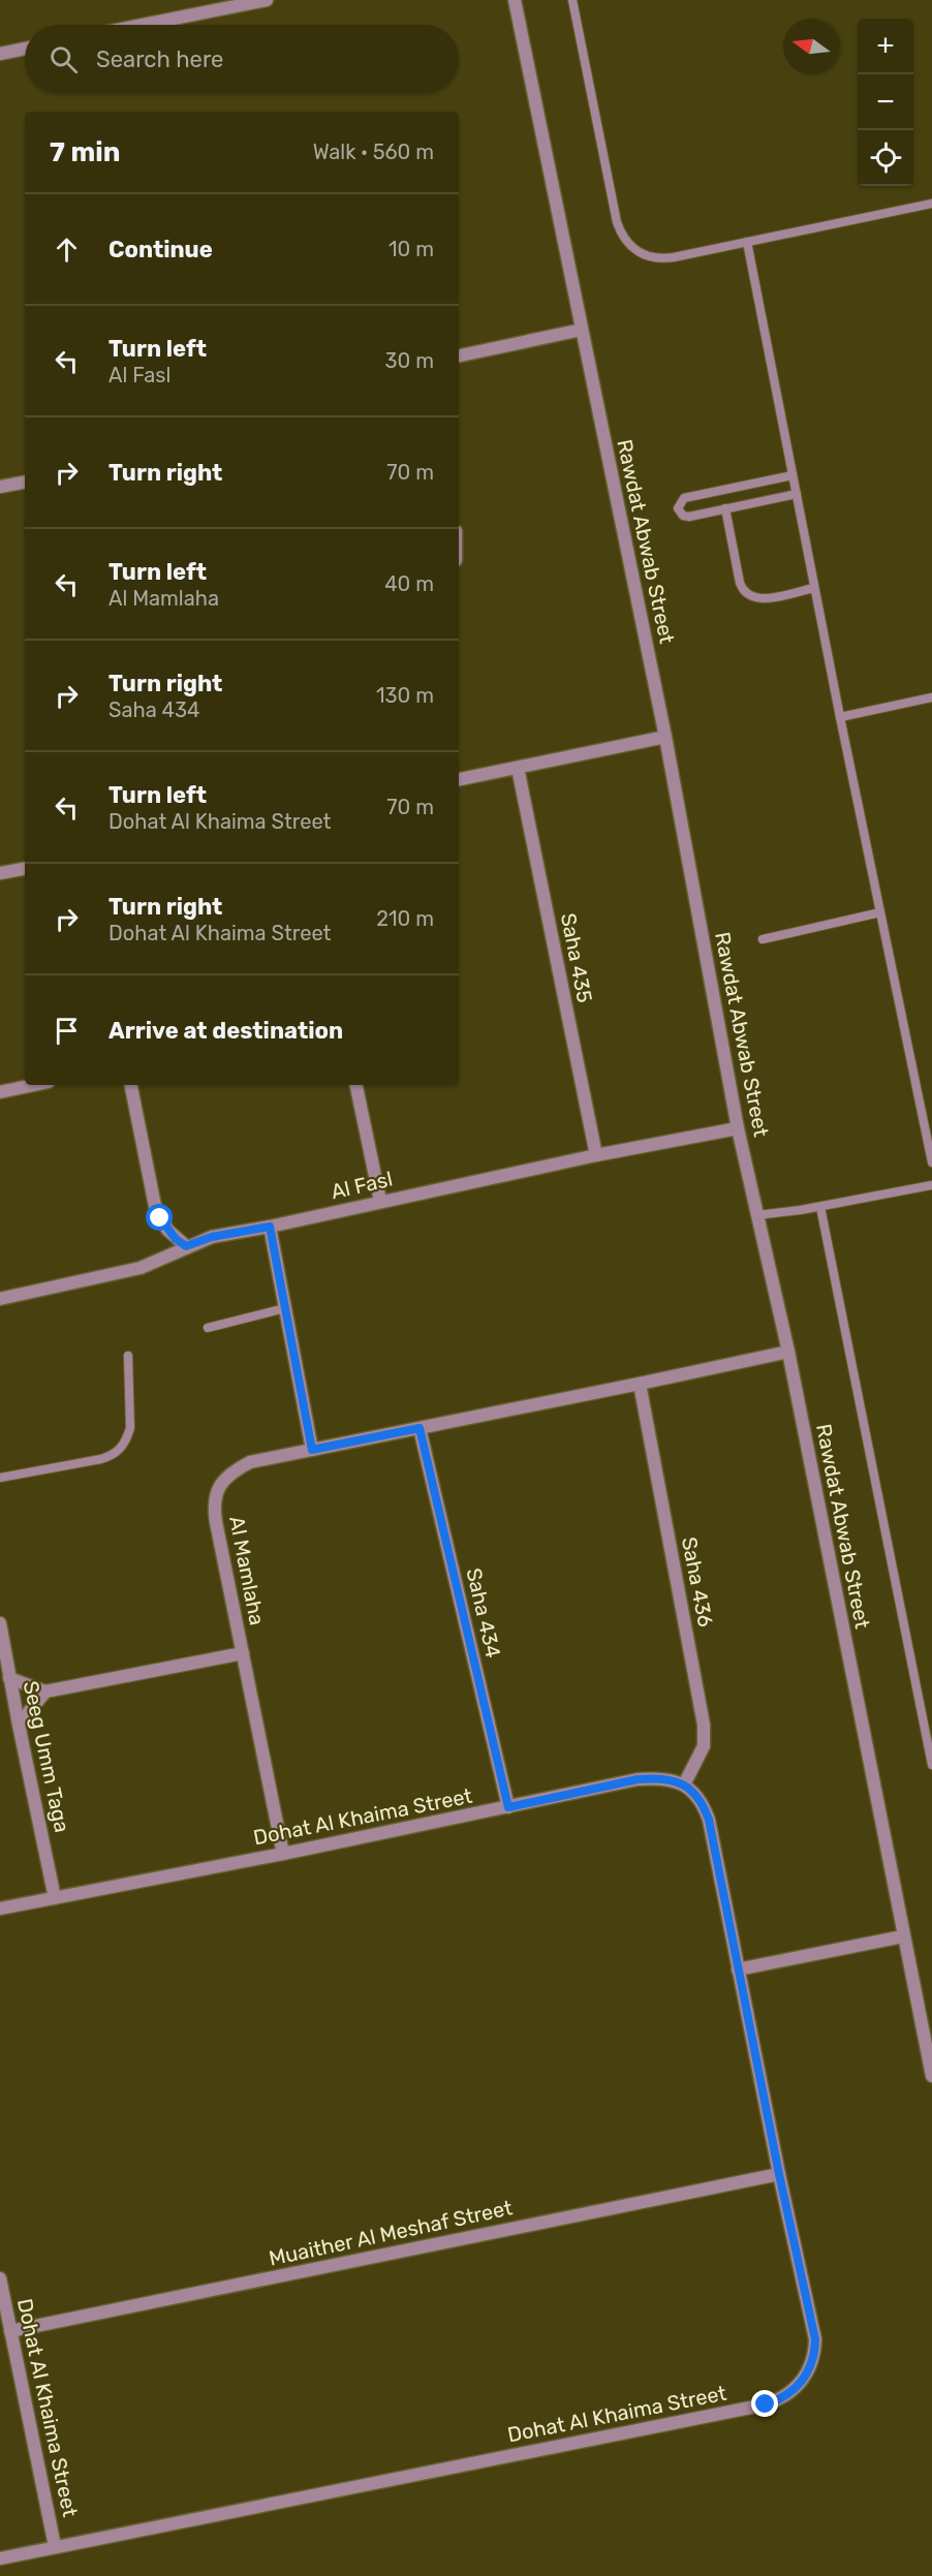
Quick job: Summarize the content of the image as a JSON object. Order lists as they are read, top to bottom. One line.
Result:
{"streets":{"street":["Rawdat Abwab Street","Saha 435","Al Fasl","Al Mamlaha","Saha 436","Saha 434","Seeg Umm Taga","Dohat Al Khaima Street","Muaither Al Meshaf Street"]},"crossings":[["Rawdat Abwab Street","Al Fasl"],["Rawdat Abwab Street","Al Mamlaha"],["Saha 435","Al Fasl"],["Al Mamlaha","Saha 436"],["Al Mamlaha","Saha 434"],["Al Mamlaha","Seeg Umm Taga"],["Al Mamlaha","Dohat Al Khaima Street"],["Saha 436","Dohat Al Khaima Street"],["Saha 434","Dohat Al Khaima Street"],["Seeg Umm Taga","Dohat Al Khaima Street"],["Dohat Al Khaima Street","Muaither Al Meshaf Street"]],"north":"left","page":{"map_buttons":["+","−"],"search":"Search here","heading":["7 min","Walk · 560 m"],"list":[["Continue","10 m"],["Turn left","Al Fasl","30 m"],["Turn right","70 m"],["Turn left","Al Mamlaha","40 m"],["Turn right","Saha 434","130 m"],["Turn left","Dohat Al Khaima Street","70 m"],["Turn right","Dohat Al Khaima Street","210 m"],"Arrive at destination"]}}
